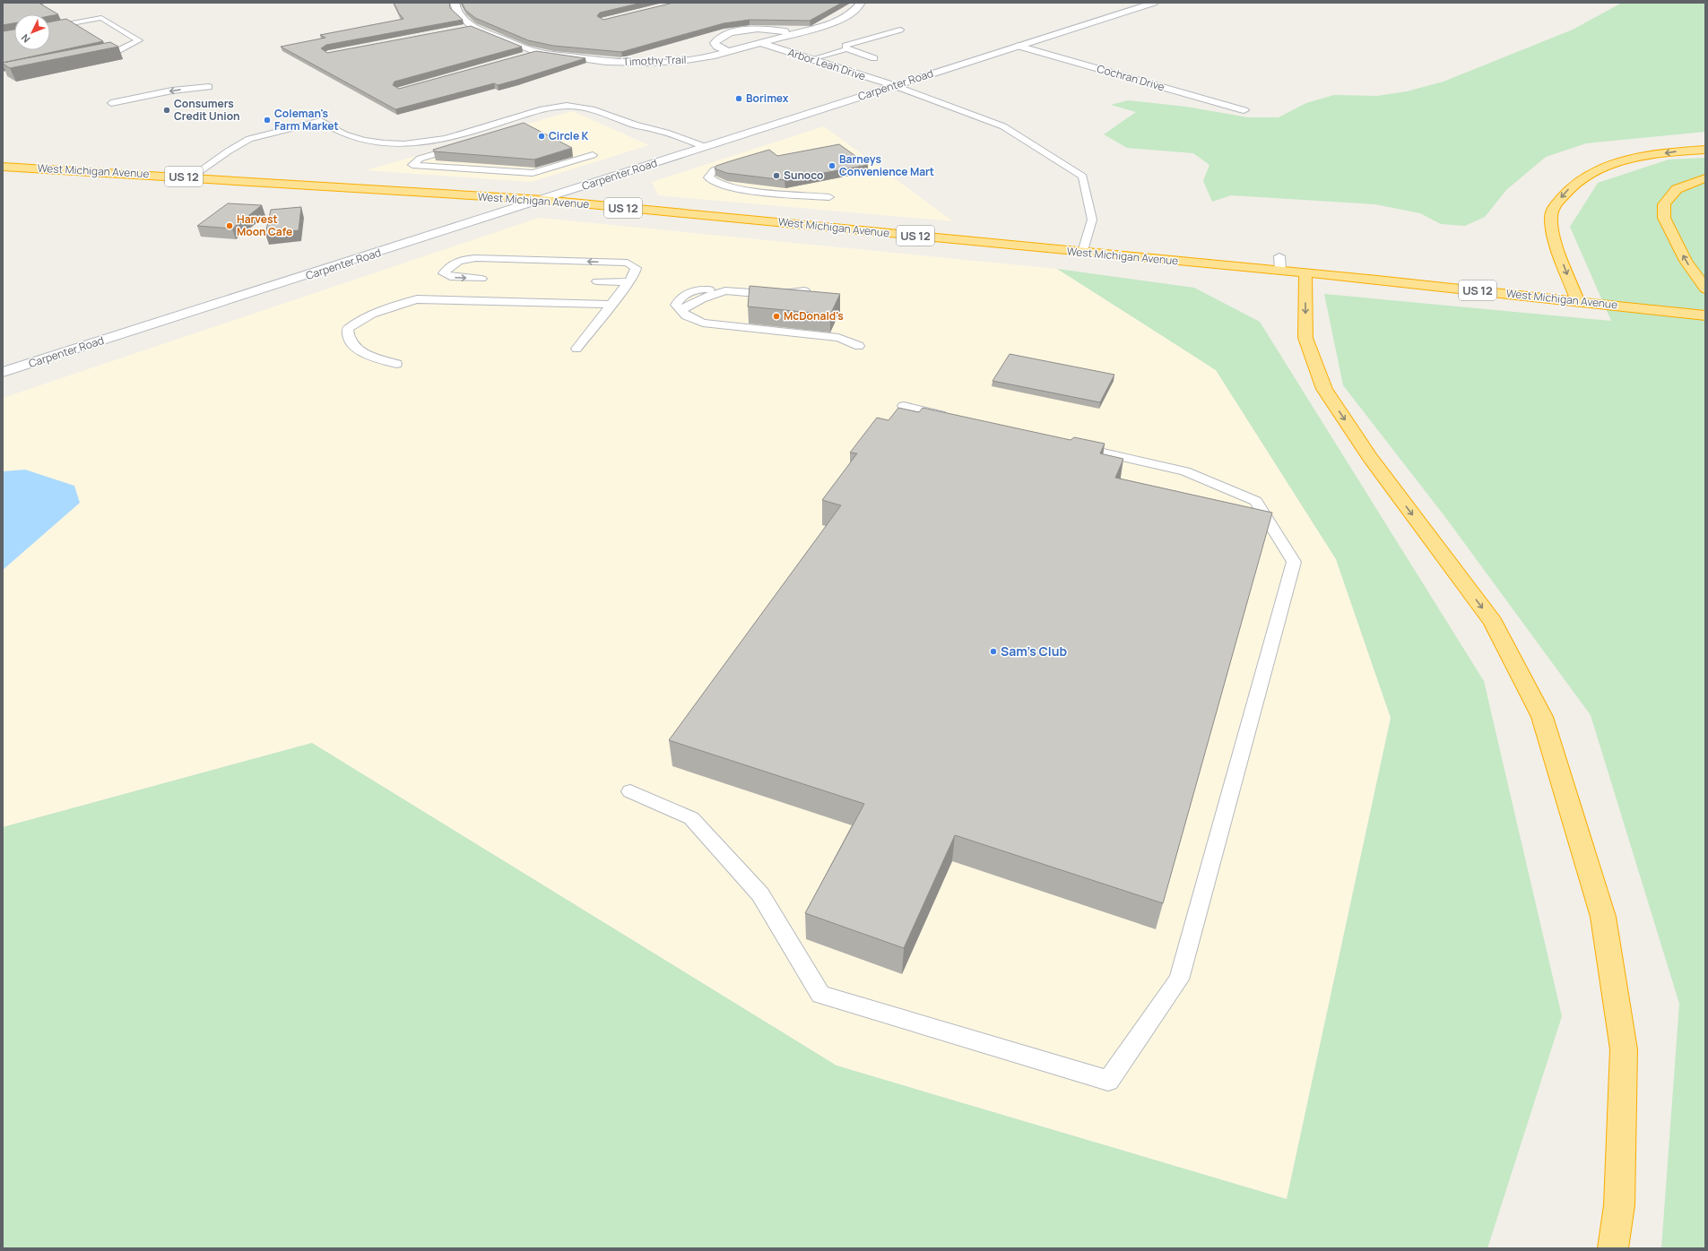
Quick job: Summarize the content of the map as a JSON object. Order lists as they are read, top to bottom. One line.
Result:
{"streets":{"highway":["West Michigan Avenue","US 12"],"street":["Timothy Trail","Arbor Leah Drive","Cochran Drive","Carpenter Road"]},"crossings":[["Timothy Trail","Arbor Leah Drive"],["Arbor Leah Drive","Carpenter Road"],["Cochran Drive","Carpenter Road"],["Carpenter Road","West Michigan Avenue"]],"places":["Borimex","Consumers Credit Union","Coleman's Farm Market","Circle K","Barneys Convenience Mart","Sunoco","Harvest Moon Cafe","McDonald's","Sam's Club"],"north":"bottom left"}
